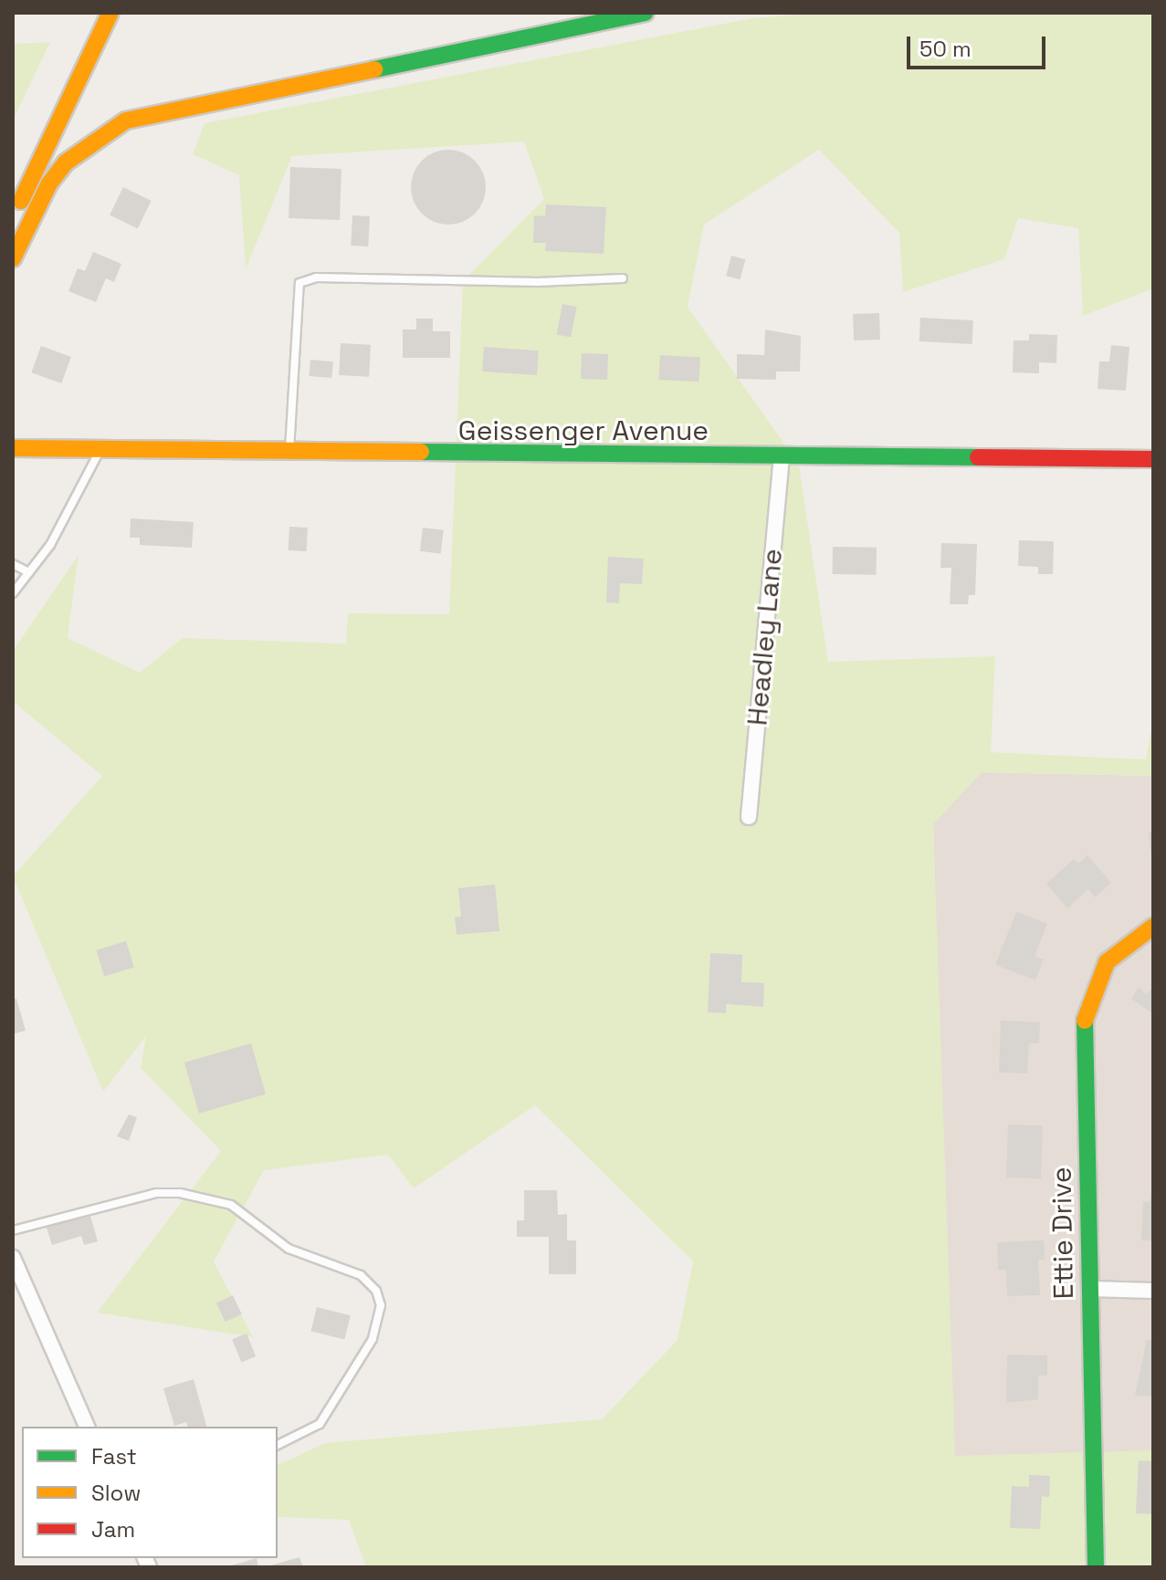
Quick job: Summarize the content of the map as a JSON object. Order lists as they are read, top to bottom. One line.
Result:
{"streets":{"main road":["Geissenger Avenue","Ettie Drive"],"street":["Headley Lane"]},"crossings":[["Geissenger Avenue","Headley Lane"]],"legend":["Fast","Slow","Jam"],"scale_bar":"50 m"}
